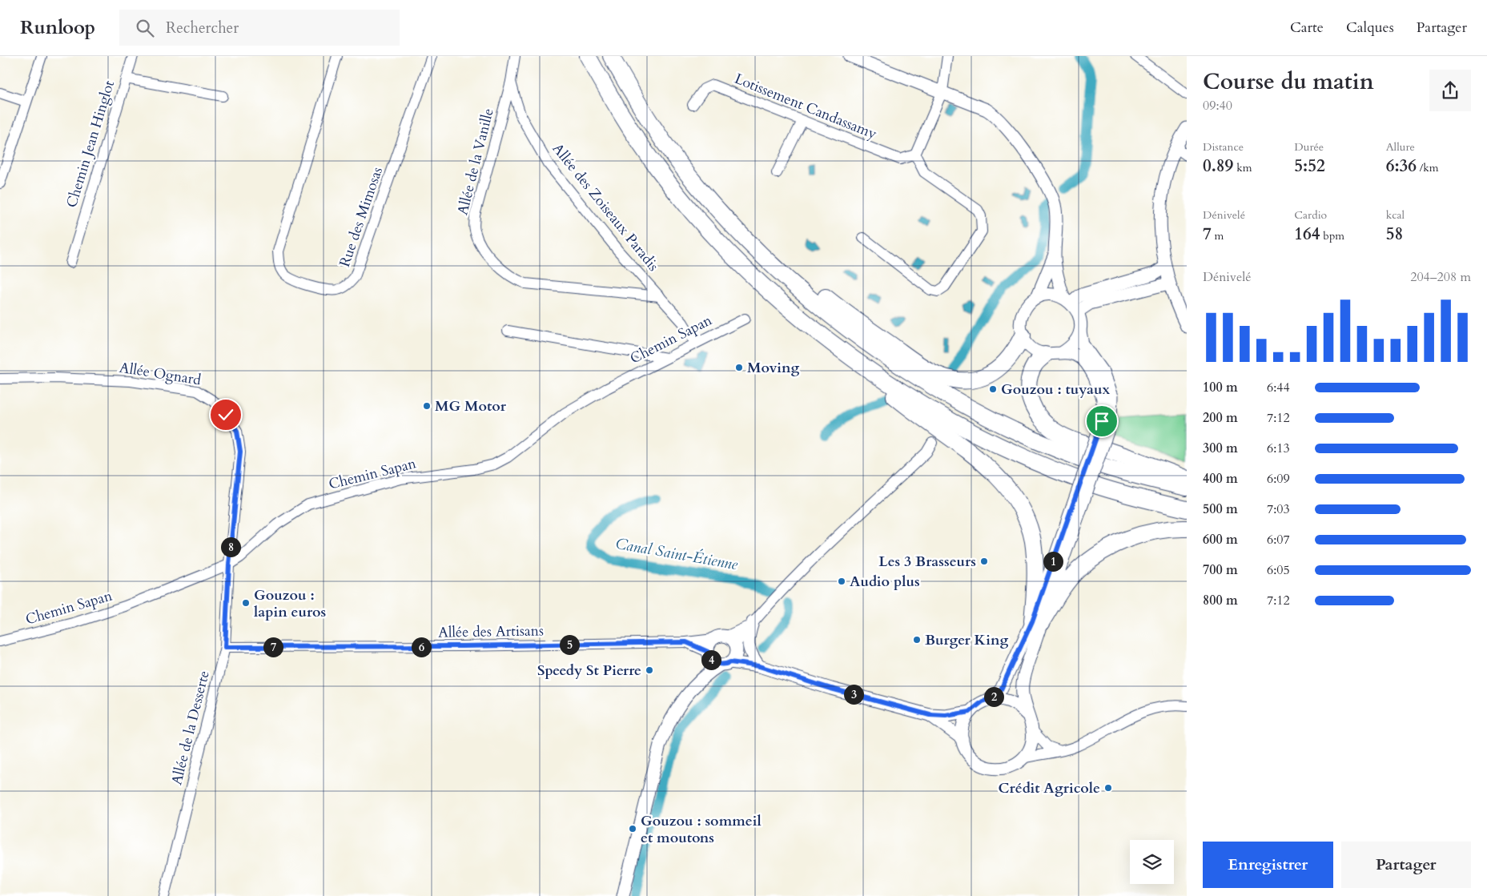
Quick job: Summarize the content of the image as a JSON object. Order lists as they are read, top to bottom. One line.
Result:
{"streets":{"street":["Lotissement Candassamy","Chemin Jean Hinglot","Allée de la Vanille","Allée des Zoiseaux Paradis","Rue des Mimosas","Chemin Sapan","Allée Ognard","Allée des Artisans","Allée de la Desserte"]},"crossings":[["Allée de la Vanille","Allée des Zoiseaux Paradis"],["Allée des Zoiseaux Paradis","Chemin Sapan"],["Chemin Sapan","Allée Ognard"],["Chemin Sapan","Allée de la Desserte"],["Allée Ognard","Allée de la Desserte"],["Allée des Artisans","Allée de la Desserte"]],"water":["Canal Saint-Étienne"],"places":["Moving","Gouzou : tuyaux","MG Motor","Les 3 Brasseurs","Audio plus","Gouzou : lapin euros","Burger King","Speedy St Pierre","Crédit Agricole","Gouzou : sommeil et moutons"],"page":{"header":"Runloop","search":"Rechercher","nav":["Carte","Calques","Partager"],"heading":["Course du matin","09:40"],"stats":[["Distance","0.89 km"],["Durée","5:52"],["Allure","6:36 /km"],["Dénivelé","7 m"],["Cardio","164 bpm"],["kcal","58"]],"chart":["Dénivelé","204–208 m"],"list":[{"name":"100 m","note":"6:44"},{"name":"200 m","note":"7:12"},{"name":"300 m","note":"6:13"},{"name":"400 m","note":"6:09"},{"name":"500 m","note":"7:03"},{"name":"600 m","note":"6:07"},{"name":"700 m","note":"6:05"},{"name":"800 m","note":"7:12"}],"pins":["8","1","5","6","7","4","3","2"],"buttons":["Enregistrer","Partager"]}}
